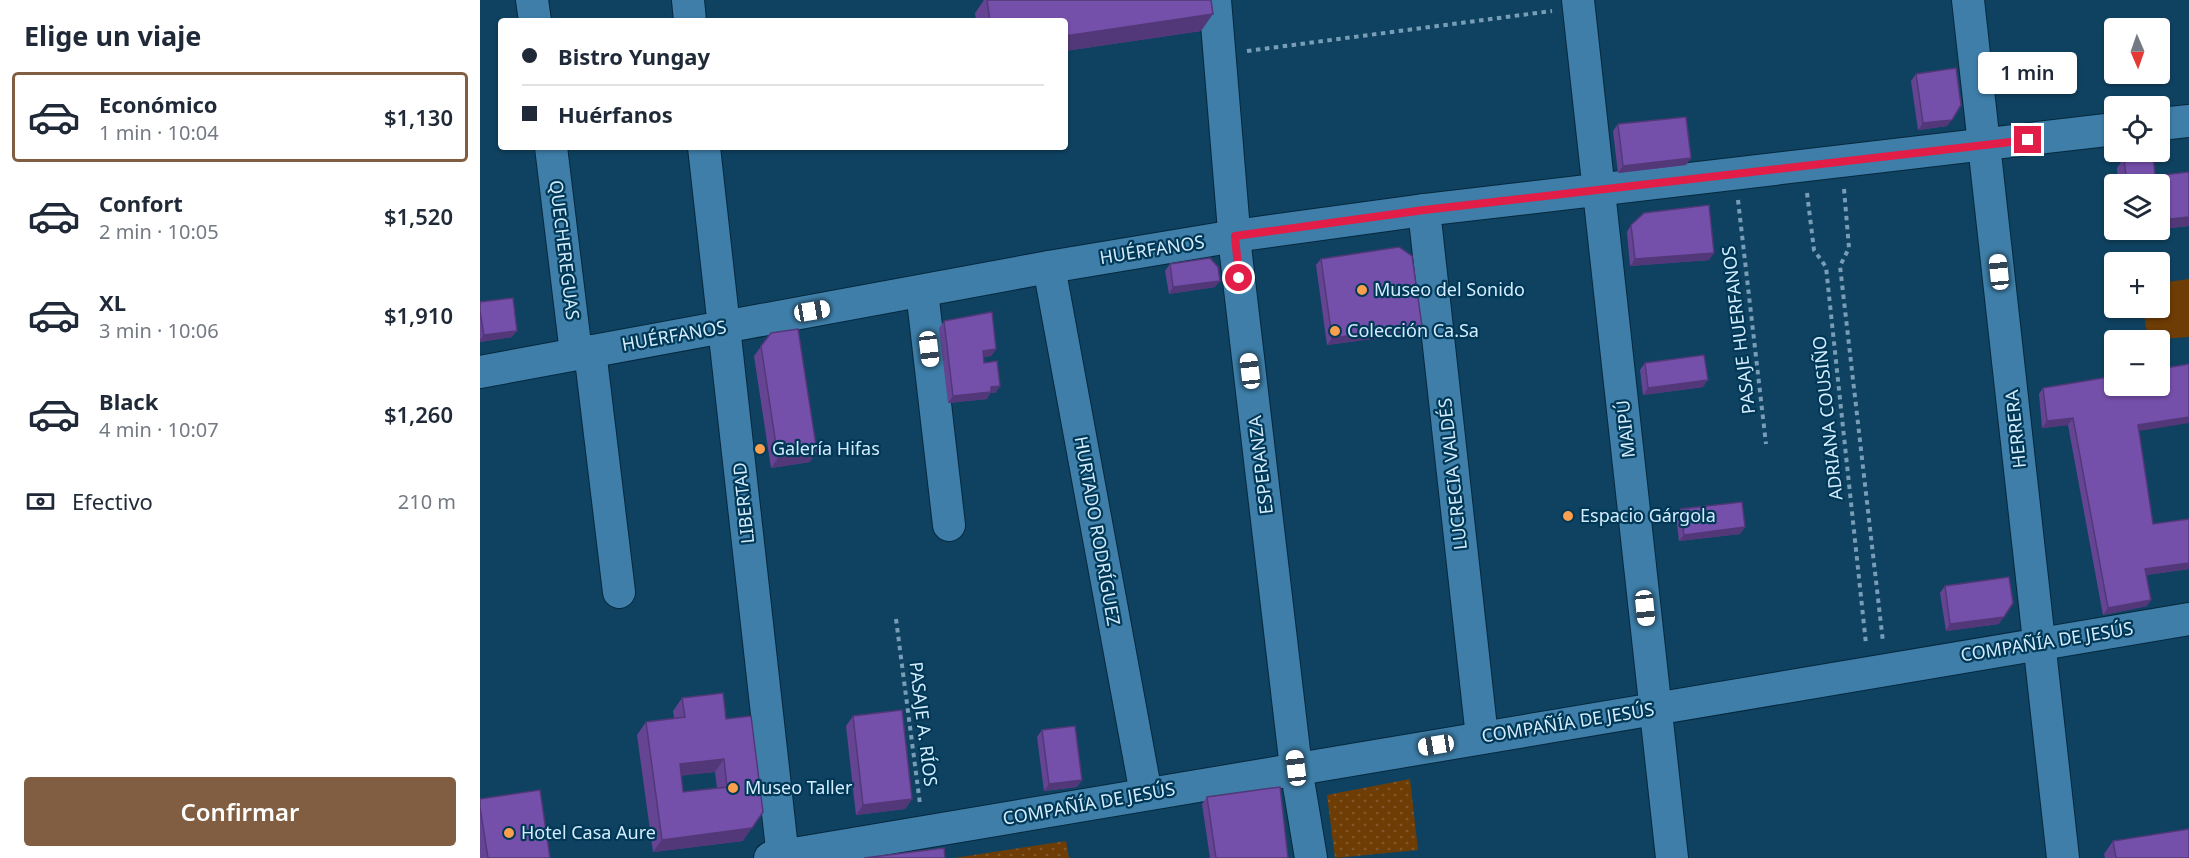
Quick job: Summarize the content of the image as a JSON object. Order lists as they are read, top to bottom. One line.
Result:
{"streets":{"street":["QUECHEREGUAS","HUÉRFANOS","MAIPÚ","HERRERA","ESPERANZA","LUCRECIA VALDÉS","LIBERTAD","HURTADO RODRÍGUEZ","COMPAÑÍA DE JESÚS"],"path":["PASAJE HUERFANOS","ADRIANA COUSIÑO","PASAJE A. RÍOS"]},"crossings":[["QUECHEREGUAS","HUÉRFANOS"],["HUÉRFANOS","ADRIANA COUSIÑO"],["HUÉRFANOS","MAIPÚ"],["HUÉRFANOS","HERRERA"],["HUÉRFANOS","ESPERANZA"],["HUÉRFANOS","LUCRECIA VALDÉS"],["HUÉRFANOS","LIBERTAD"],["HUÉRFANOS","HURTADO RODRÍGUEZ"],["ADRIANA COUSIÑO","COMPAÑÍA DE JESÚS"],["MAIPÚ","COMPAÑÍA DE JESÚS"],["HERRERA","COMPAÑÍA DE JESÚS"],["ESPERANZA","COMPAÑÍA DE JESÚS"],["LUCRECIA VALDÉS","COMPAÑÍA DE JESÚS"],["LIBERTAD","COMPAÑÍA DE JESÚS"],["HURTADO RODRÍGUEZ","COMPAÑÍA DE JESÚS"],["COMPAÑÍA DE JESÚS","PASAJE A. RÍOS"]],"places":["Museo del Sonido","Colección Ca.Sa","Galería Hifas","Espacio Gárgola","Museo Taller","Hotel Casa Aure"],"north":"bottom","page":{"heading":"Elige un viaje","map_buttons":["+","−"],"banner":["Bistro Yungay","Huérfanos"],"bubble":"1 min","list":[{"name":"Económico","note":"1 min · 10:04","value":"$1,130"},{"name":"Confort","note":"2 min · 10:05","value":"$1,520"},{"name":"XL","note":"3 min · 10:06","value":"$1,910"},{"name":"Black","note":"4 min · 10:07","value":"$1,260"}],"pay":["Efectivo","210 m"],"buttons":"Confirmar"}}
